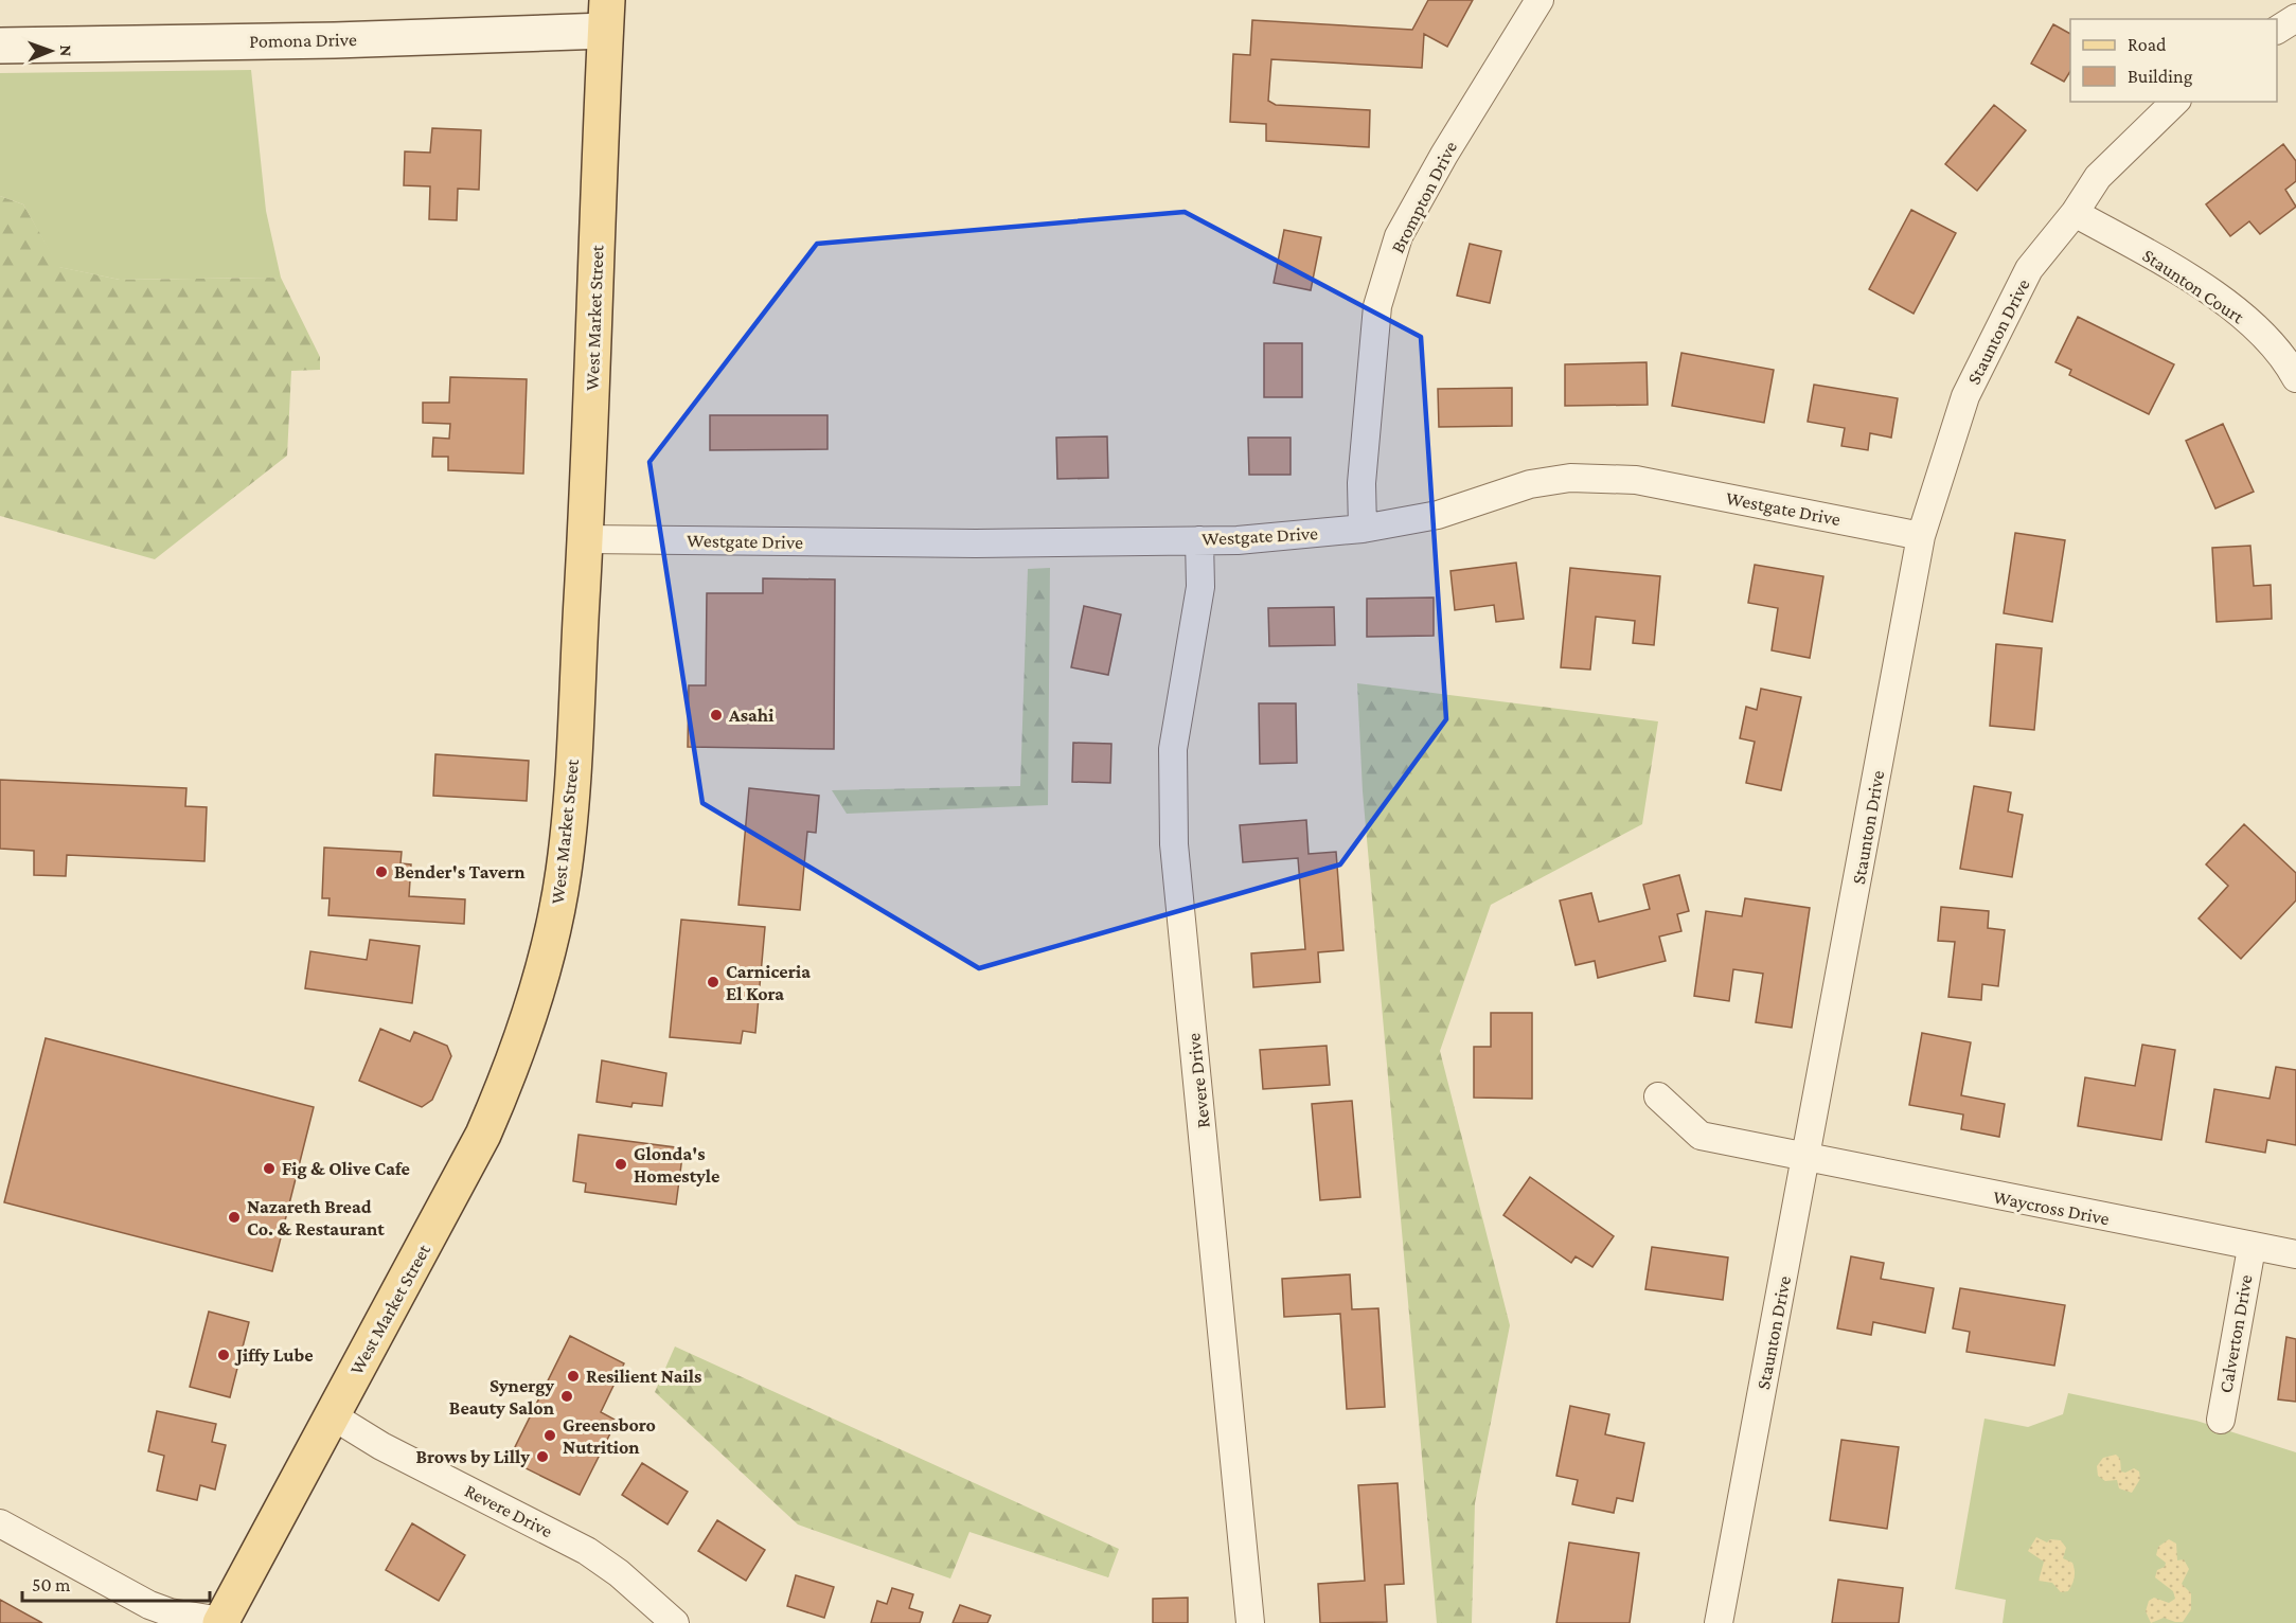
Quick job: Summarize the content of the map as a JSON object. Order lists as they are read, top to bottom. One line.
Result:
{"streets":{"main road":["West Market Street"],"street":["Pomona Drive","Brompton Drive","Staunton Court","Staunton Drive","Westgate Drive","Revere Drive","Waycross Drive","Calverton Drive"]},"crossings":[["Pomona Drive","West Market Street"],["Brompton Drive","Westgate Drive"],["Staunton Court","Staunton Drive"],["West Market Street","Westgate Drive"],["West Market Street","Revere Drive"],["Staunton Drive","Westgate Drive"],["Staunton Drive","Waycross Drive"],["Westgate Drive","Revere Drive"],["Waycross Drive","Calverton Drive"]],"places":["Asahi","Bender's Tavern","Carniceria El Kora","Glonda's Homestyle","Fig & Olive Cafe","Nazareth Bread Co. & Restaurant","Jiffy Lube","Resilient Nails","Synergy Beauty Salon","Greensboro Nutrition","Brows by Lilly"],"legend":["Road","Building"],"scale_bar":"50 m","north":"right"}
